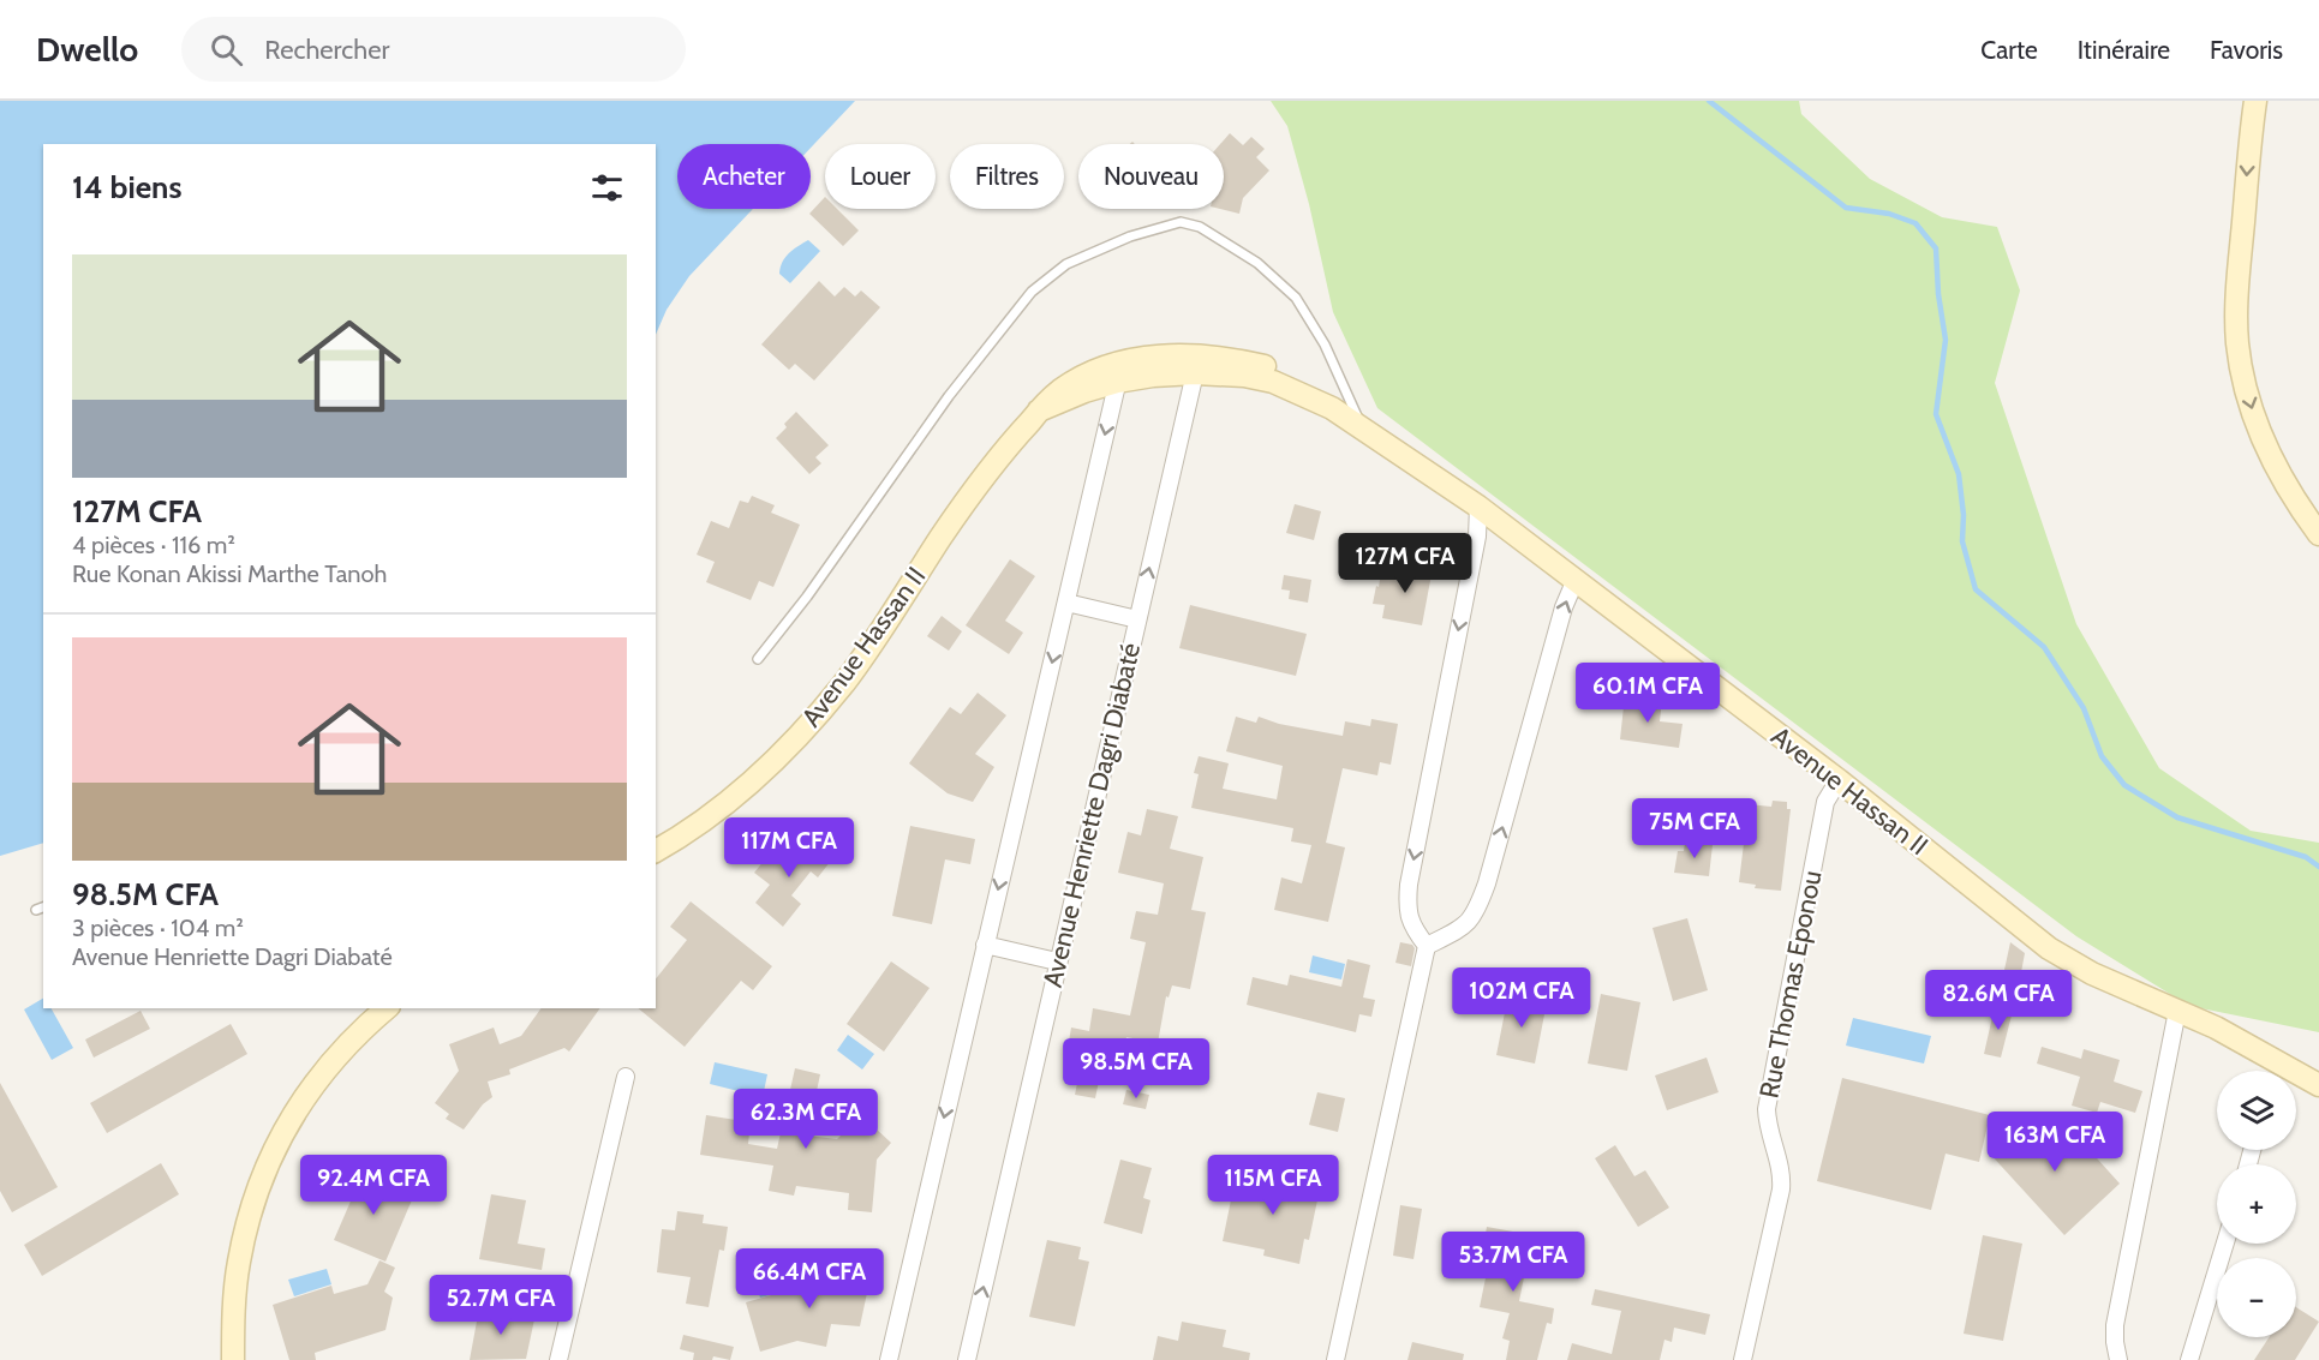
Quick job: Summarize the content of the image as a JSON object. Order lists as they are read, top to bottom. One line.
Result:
{"streets":{"street":["Avenue Hassan II","Avenue Henriette Dagri Diabaté","Rue Thomas Eponou"]},"crossings":[["Avenue Hassan II","Avenue Henriette Dagri Diabaté"],["Avenue Hassan II","Rue Thomas Eponou"]],"page":{"header":"Dwello","search":"Rechercher","nav":["Carte","Itinéraire","Favoris"],"chip":["Acheter","Louer","Filtres","Nouveau"],"heading":"14 biens","list":[{"name":"127M CFA","note":"4 pièces · 116 m² · Rue Konan Akissi Marthe Tanoh"},{"name":"98.5M CFA","note":"3 pièces · 104 m² · Avenue Henriette Dagri Diabaté"}],"price":["127M CFA","60.1M CFA","75M CFA","117M CFA","102M CFA","82.6M CFA","98.5M CFA","62.3M CFA","163M CFA","92.4M CFA","115M CFA","53.7M CFA","66.4M CFA","52.7M CFA"],"map_buttons":["+","−"]}}
